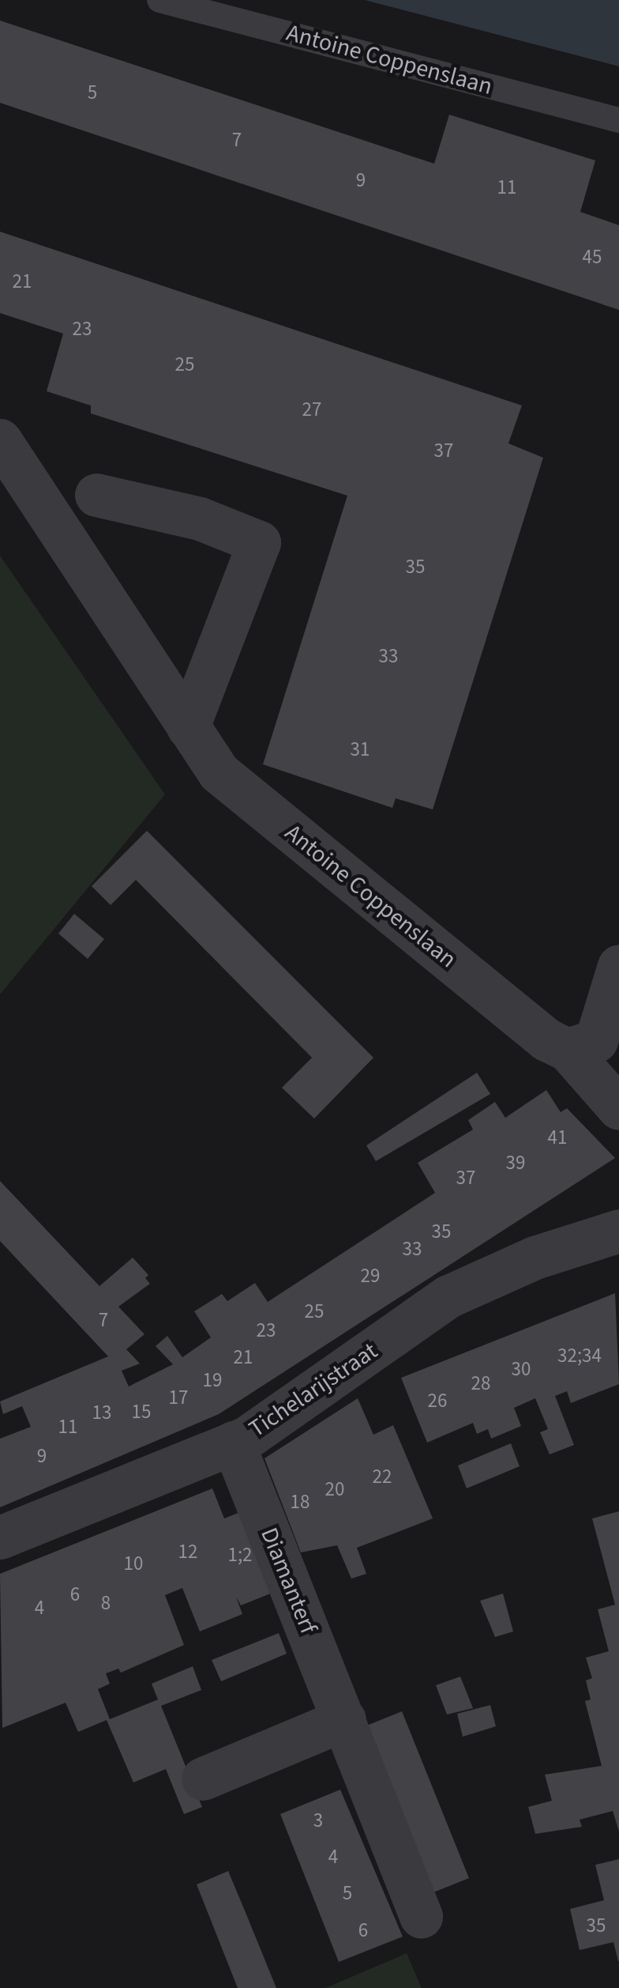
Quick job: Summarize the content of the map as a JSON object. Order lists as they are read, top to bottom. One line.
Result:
{"streets":{"street":["Antoine Coppenslaan","Tichelarijstraat","Diamanterf"]},"crossings":[["Tichelarijstraat","Diamanterf"]],"house_numbers":["5","7","9","11","45","21","23","25","27","37","35","33","31","41","39","37","35","33","29","25","7","23","32;34","21","30","19","28","17","26","15","13","11","9","22","20","18","12","1;2","10","6","8","4","3","4","5","35","6"]}
